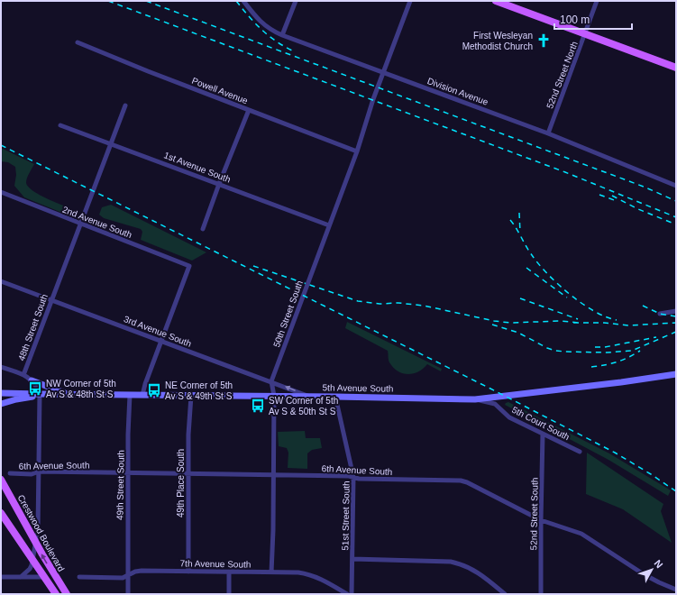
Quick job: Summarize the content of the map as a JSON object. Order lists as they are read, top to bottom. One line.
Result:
{"streets":{"main road":["Crestwood Boulevard"],"street":["52nd Street North","Powell Avenue","Division Avenue","1st Avenue South","2nd Avenue South","50th Street South","48th Street South","3rd Avenue South","5th Avenue South","5th Court South","6th Avenue South","49th Place South","49th Street South","52nd Street South","51st Street South","7th Avenue South"]},"crossings":[["52nd Street North","Division Avenue"],["Powell Avenue","50th Street South"],["Division Avenue","50th Street South"],["1st Avenue South","50th Street South"],["1st Avenue South","48th Street South"],["2nd Avenue South","48th Street South"],["2nd Avenue South","3rd Avenue South"],["50th Street South","3rd Avenue South"],["48th Street South","3rd Avenue South"],["48th Street South","5th Avenue South"],["3rd Avenue South","5th Avenue South"],["5th Avenue South","5th Court South"],["5th Avenue South","49th Place South"],["5th Avenue South","49th Street South"],["5th Avenue South","51st Street South"],["5th Court South","52nd Street South"],["6th Avenue South","49th Place South"],["6th Avenue South","49th Street South"],["6th Avenue South","52nd Street South"],["6th Avenue South","51st Street South"],["49th Place South","7th Avenue South"],["49th Street South","7th Avenue South"]],"places":{"church":["First Wesleyan Methodist Church"],"bus stop":["NW Corner of 5th Av S & 48th St S","NE Corner of 5th Av S & 49th St S","SW Corner of 5th Av S & 50th St S"]},"scale_bar":"100 m","north":"top right"}
